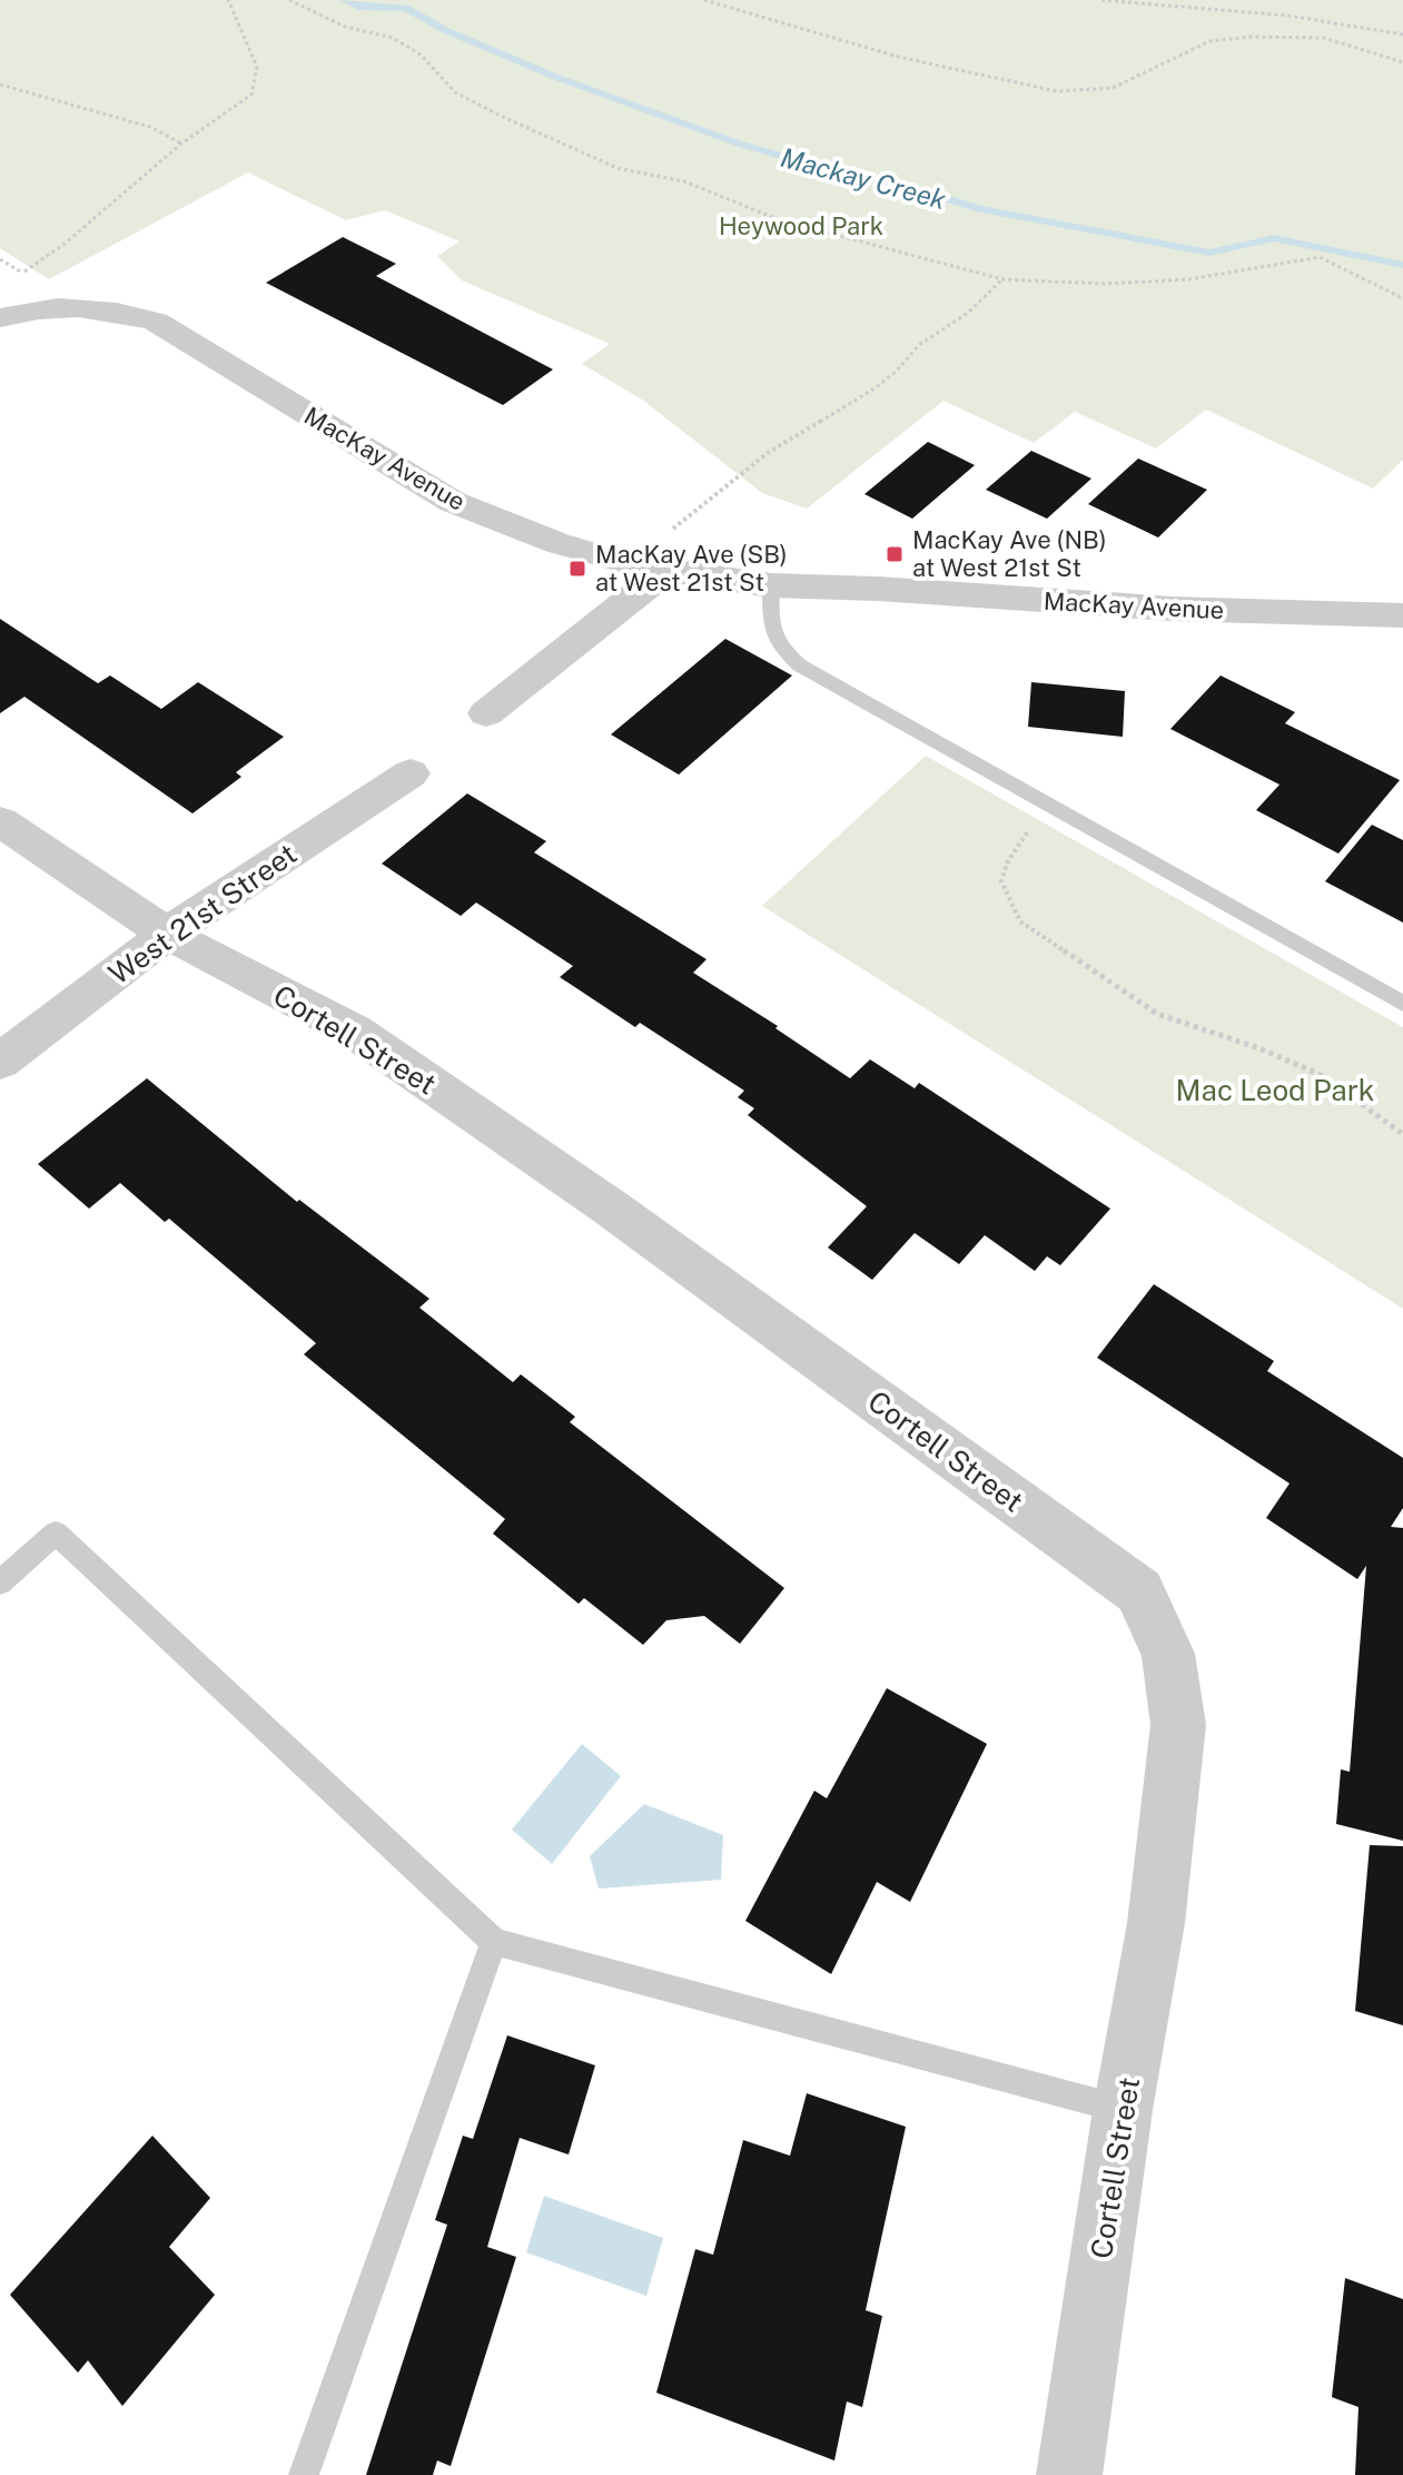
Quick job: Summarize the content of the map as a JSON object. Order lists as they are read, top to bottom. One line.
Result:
{"streets":{"street":["MacKay Avenue","West 21st Street","Cortell Street"]},"crossings":[["West 21st Street","Cortell Street"]],"water":["Mackay Creek"],"parks":["Heywood Park","Mac Leod Park"],"places":{"transit":["MacKay Ave (NB) at West 21st St","MacKay Ave (SB) at West 21st St"]}}
